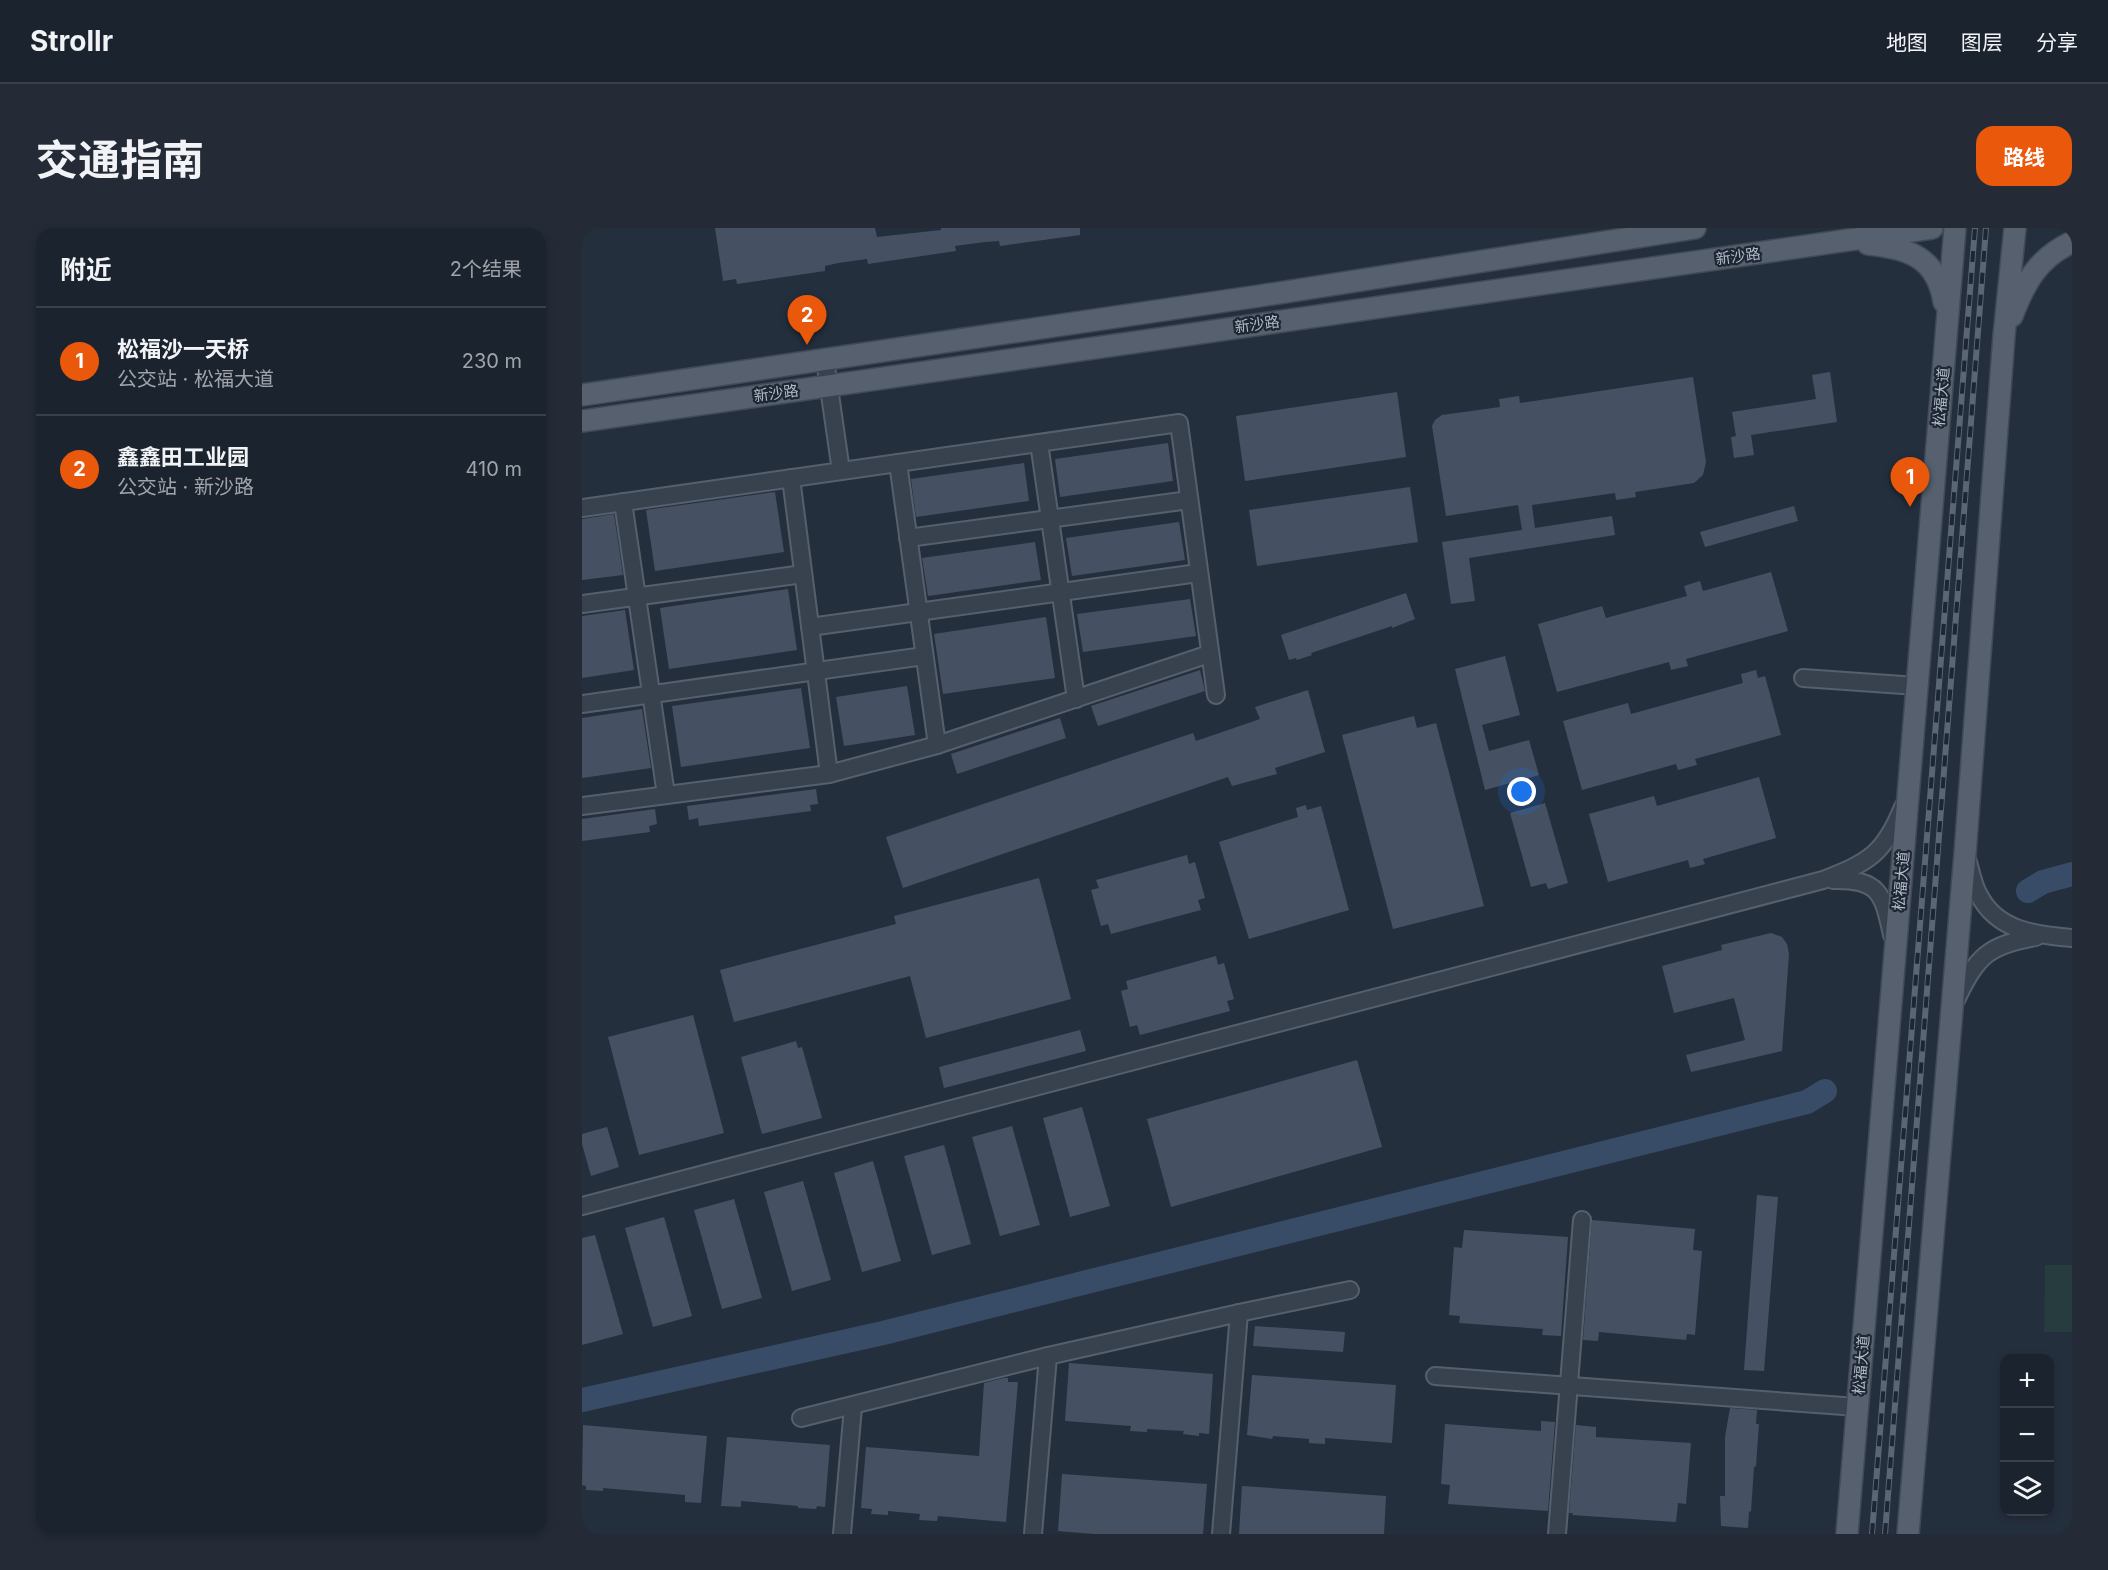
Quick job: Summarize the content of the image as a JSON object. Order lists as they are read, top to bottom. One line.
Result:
{"streets":{"main road":["新沙路","松福大道"]},"page":{"header":"Strollr","nav":["地图","图层","分享"],"title":"交通指南","buttons":"路线","heading":["附近","2个结果"],"pins":["2","1"],"list":[{"mark":"1","name":"松福沙一天桥","note":"公交站 · 松福大道","value":"230 m"},{"mark":"2","name":"鑫鑫田工业园","note":"公交站 · 新沙路","value":"410 m"}],"map_buttons":["+","−"]}}
